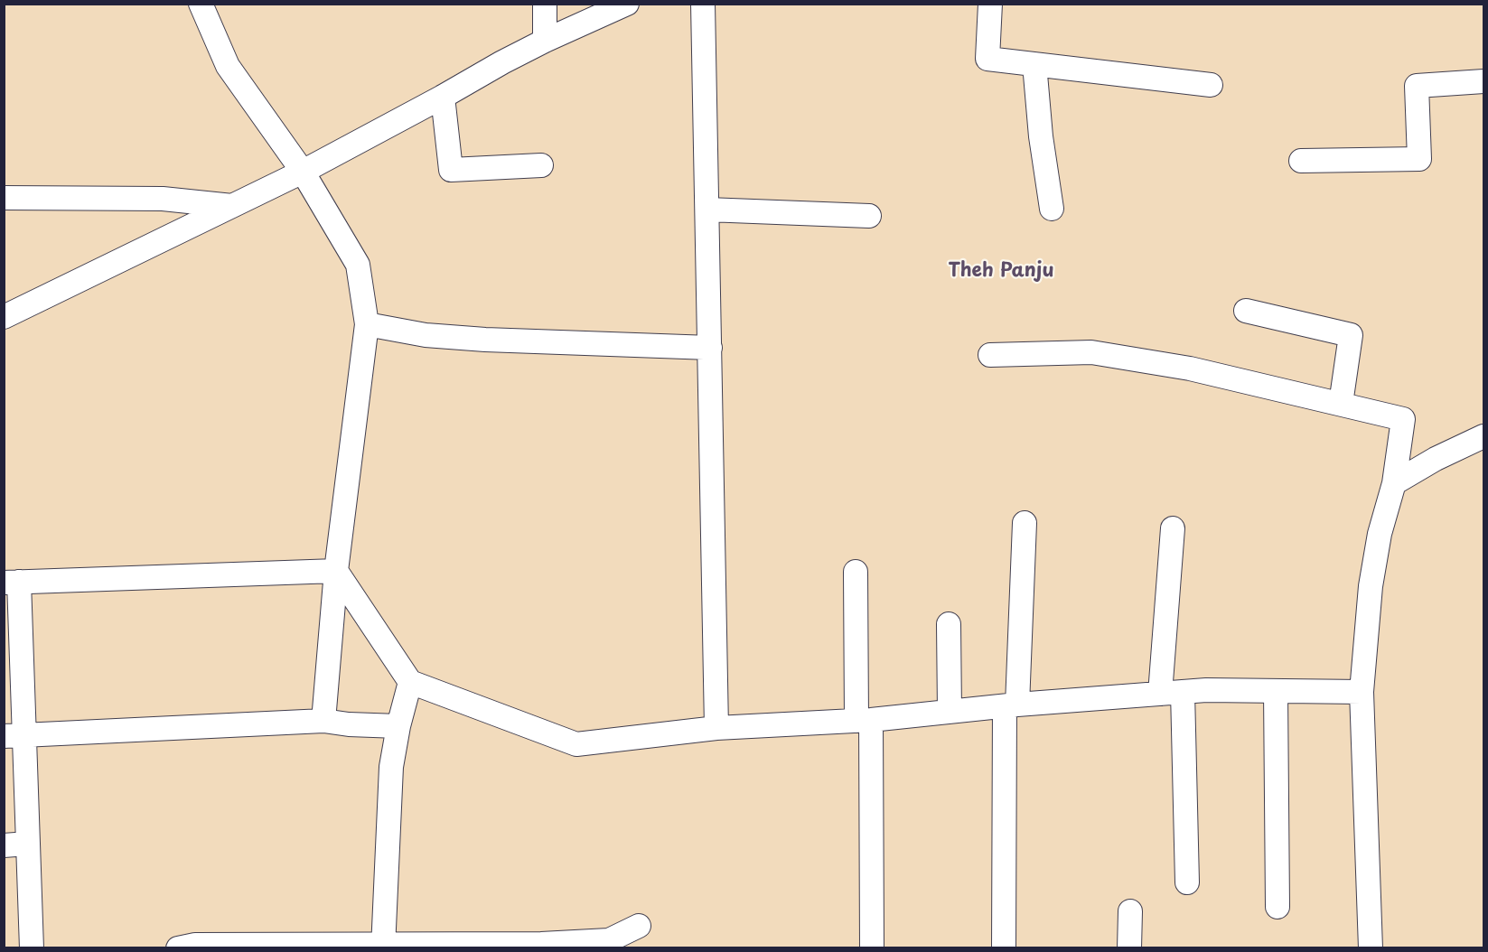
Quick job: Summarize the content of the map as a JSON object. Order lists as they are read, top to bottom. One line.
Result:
{"districts":["Theh Panju"]}
